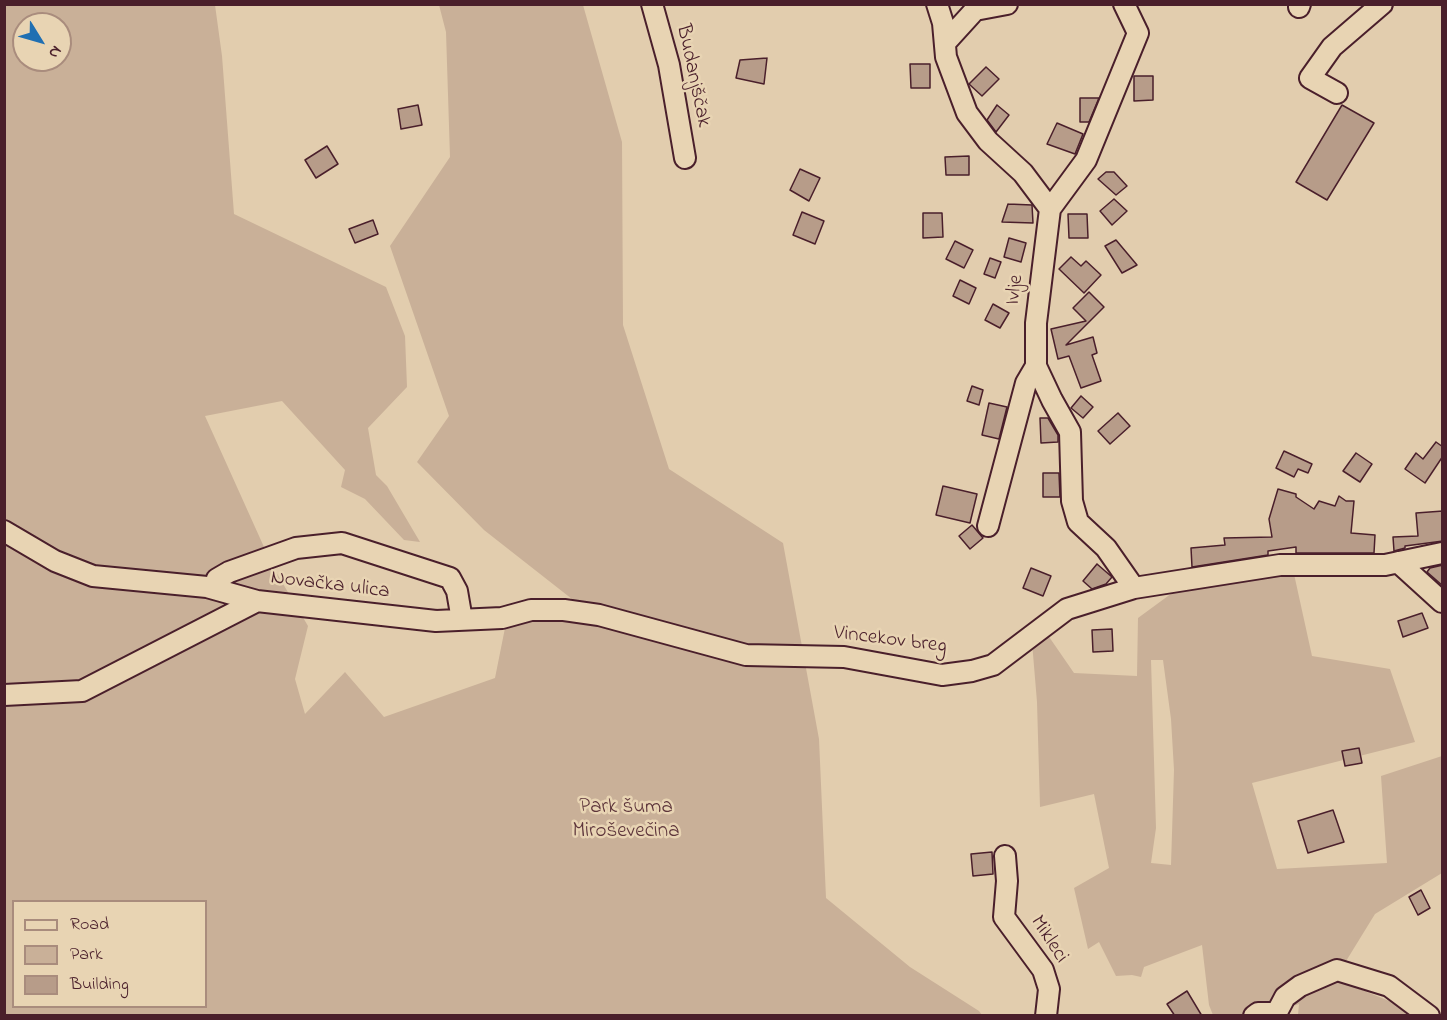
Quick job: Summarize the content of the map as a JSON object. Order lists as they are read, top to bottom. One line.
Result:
{"streets":{"street":["Budanjščak","Ivlje","Novačka ulica","Vincekov breg","Mikleci"]},"crossings":[["Ivlje","Vincekov breg"],["Novačka ulica","Vincekov breg"]],"parks":["Park šuma Miroševečina"],"legend":["Road","Park","Building"],"north":"bottom right"}
